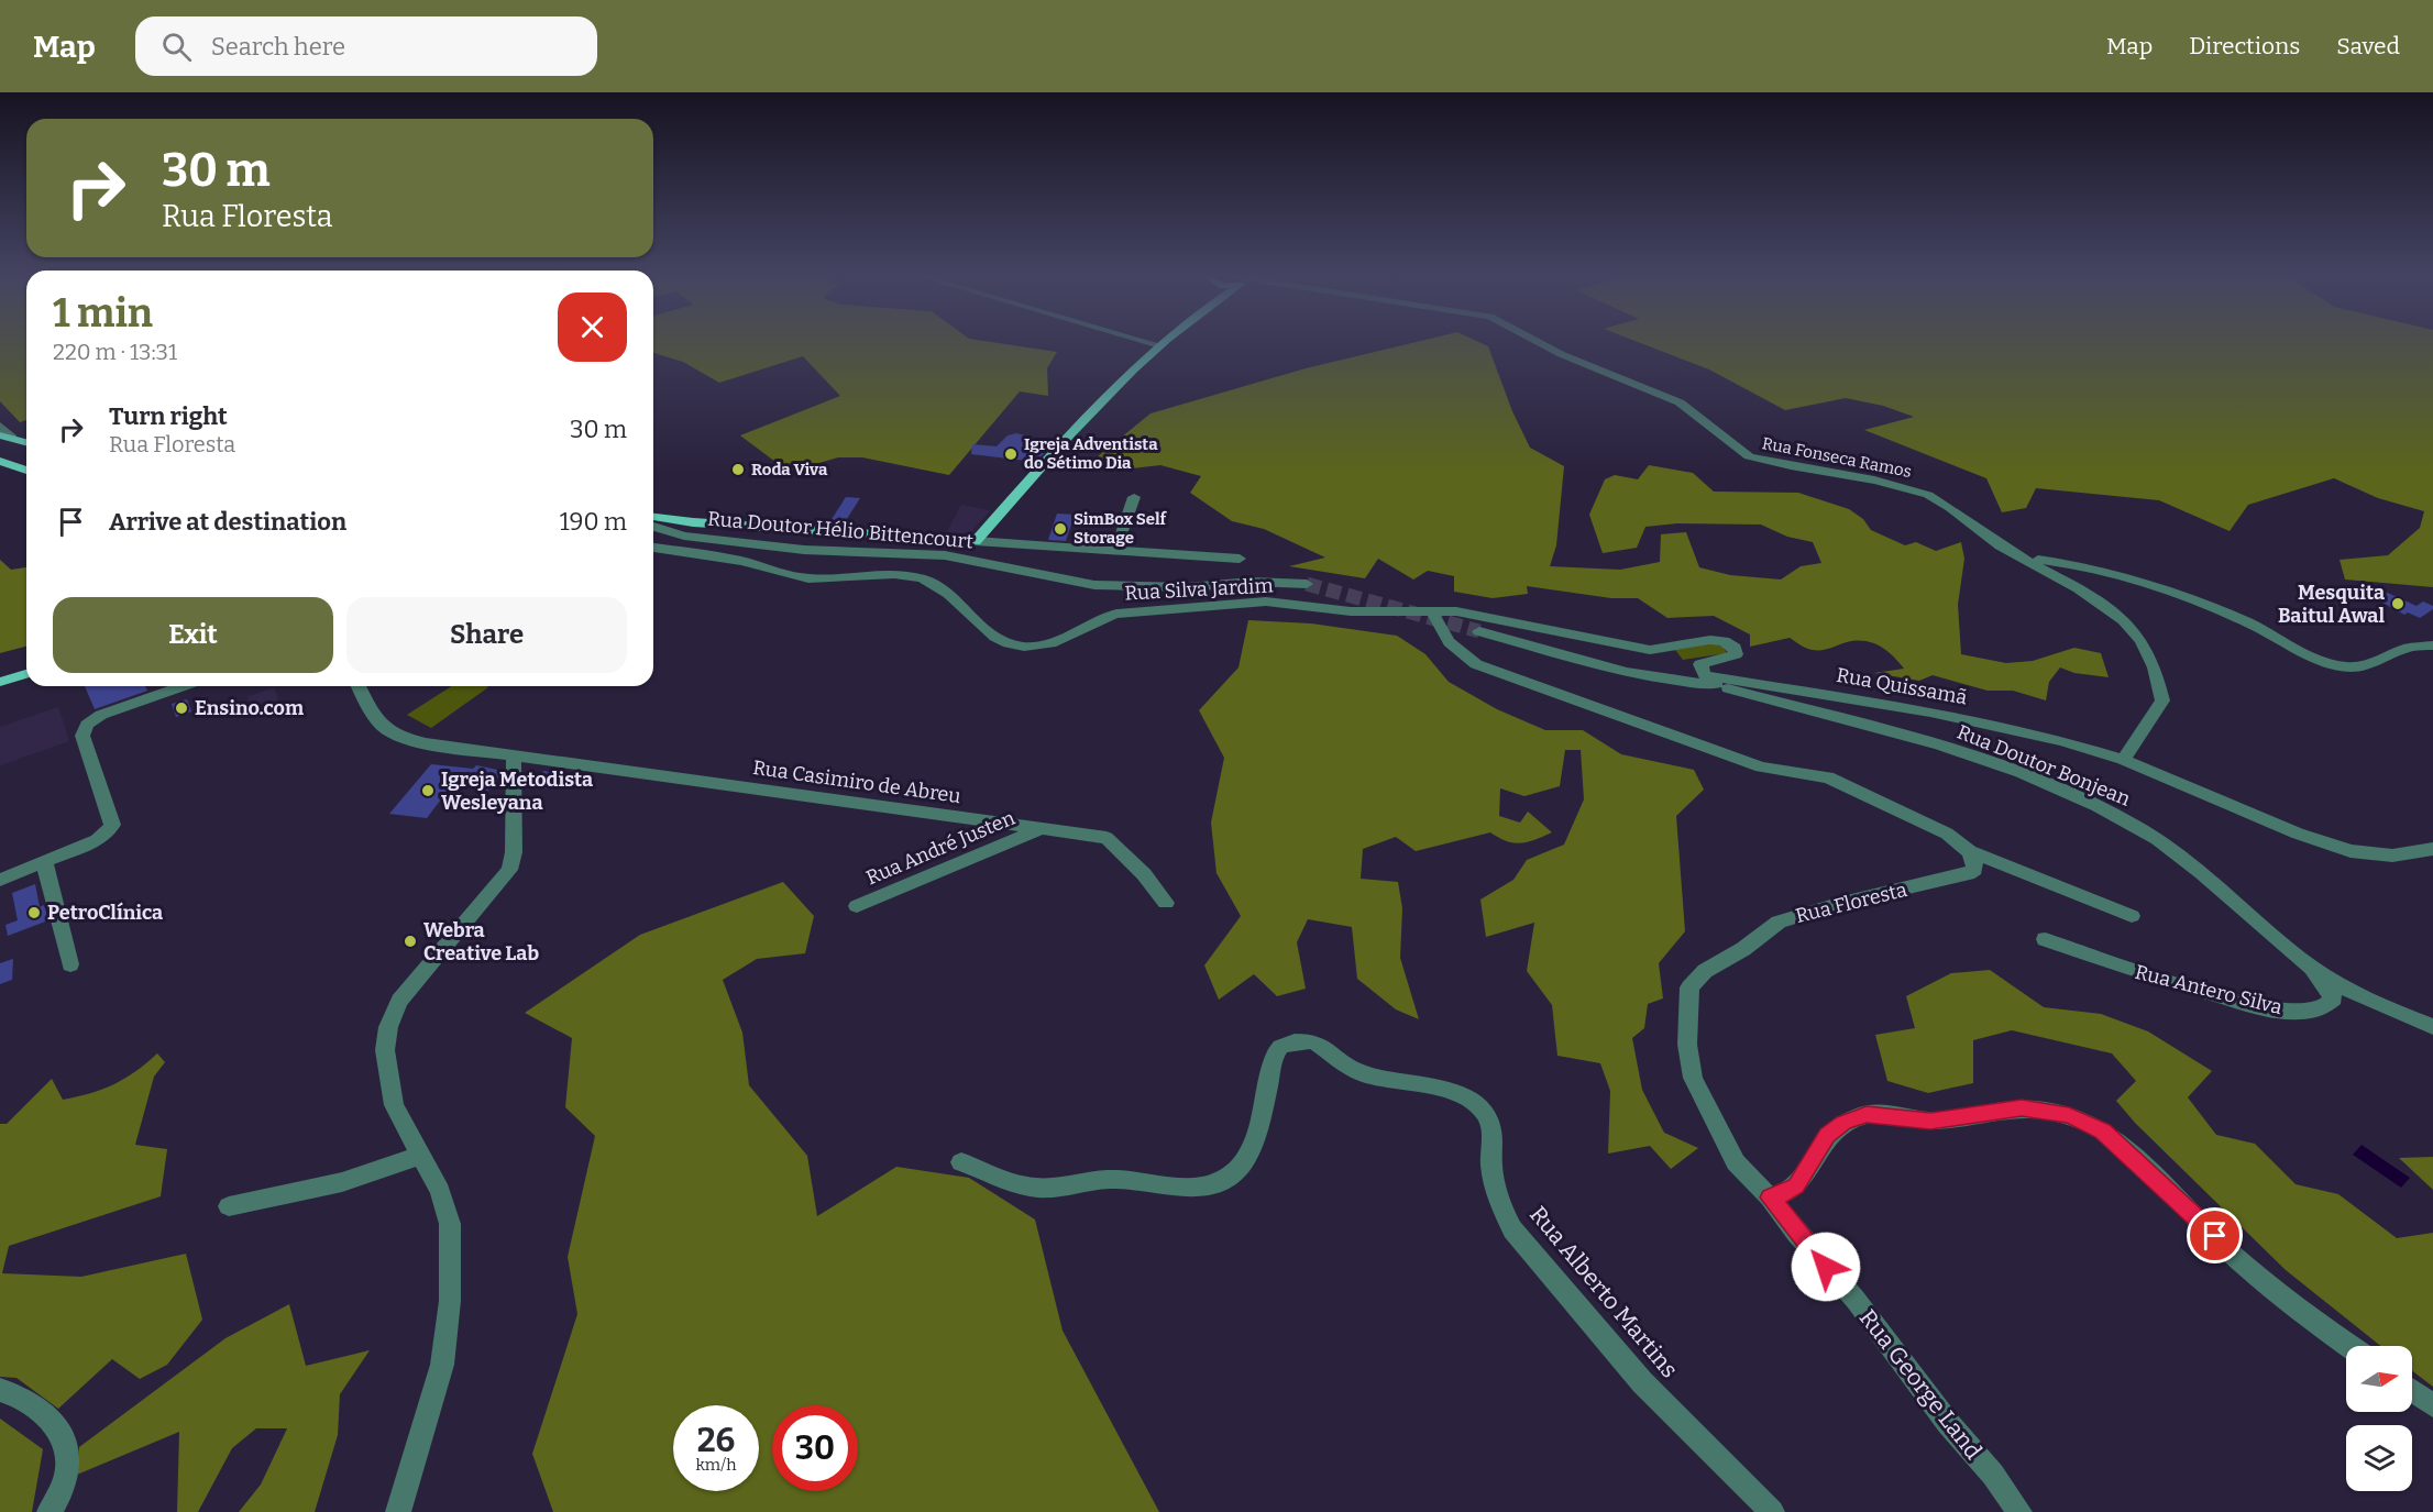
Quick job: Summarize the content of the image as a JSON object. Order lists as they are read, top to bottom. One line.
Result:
{"streets":{"street":["Rua Fonseca Ramos","Rua Doutor Hélio Bittencourt","Rua Silva Jardim","Rua Quissamã","Rua Doutor Bonjean","Rua Casimiro de Abreu","Rua André Justen","Rua Floresta","Rua Antero Silva","Rua Alberto Martins","Rua George Land"]},"crossings":[["Rua Fonseca Ramos","Rua Quissamã"],["Rua Quissamã","Rua Doutor Bonjean"],["Rua Doutor Bonjean","Rua Antero Silva"],["Rua Casimiro de Abreu","Rua André Justen"],["Rua Floresta","Rua George Land"]],"places":["Igreja Adventista do Sétimo Dia","Roda Viva","SimBox Self Storage","Mesquita Baitul Awal","Ensino.com","Igreja Metodista Wesleyana","PetroClínica","Webra Creative Lab"],"north":"right","page":{"header":"Map","search":"Search here","nav":["Map","Directions","Saved"],"turn":["30 m","Rua Floresta"],"heading":["1 min","220 m · 13:31"],"list":[{"name":"Turn right","note":"Rua Floresta","value":"30 m"},{"name":"Arrive at destination","value":"190 m"}],"buttons":["Exit","Share"],"speed":"26 km/h","limit":"30"}}
